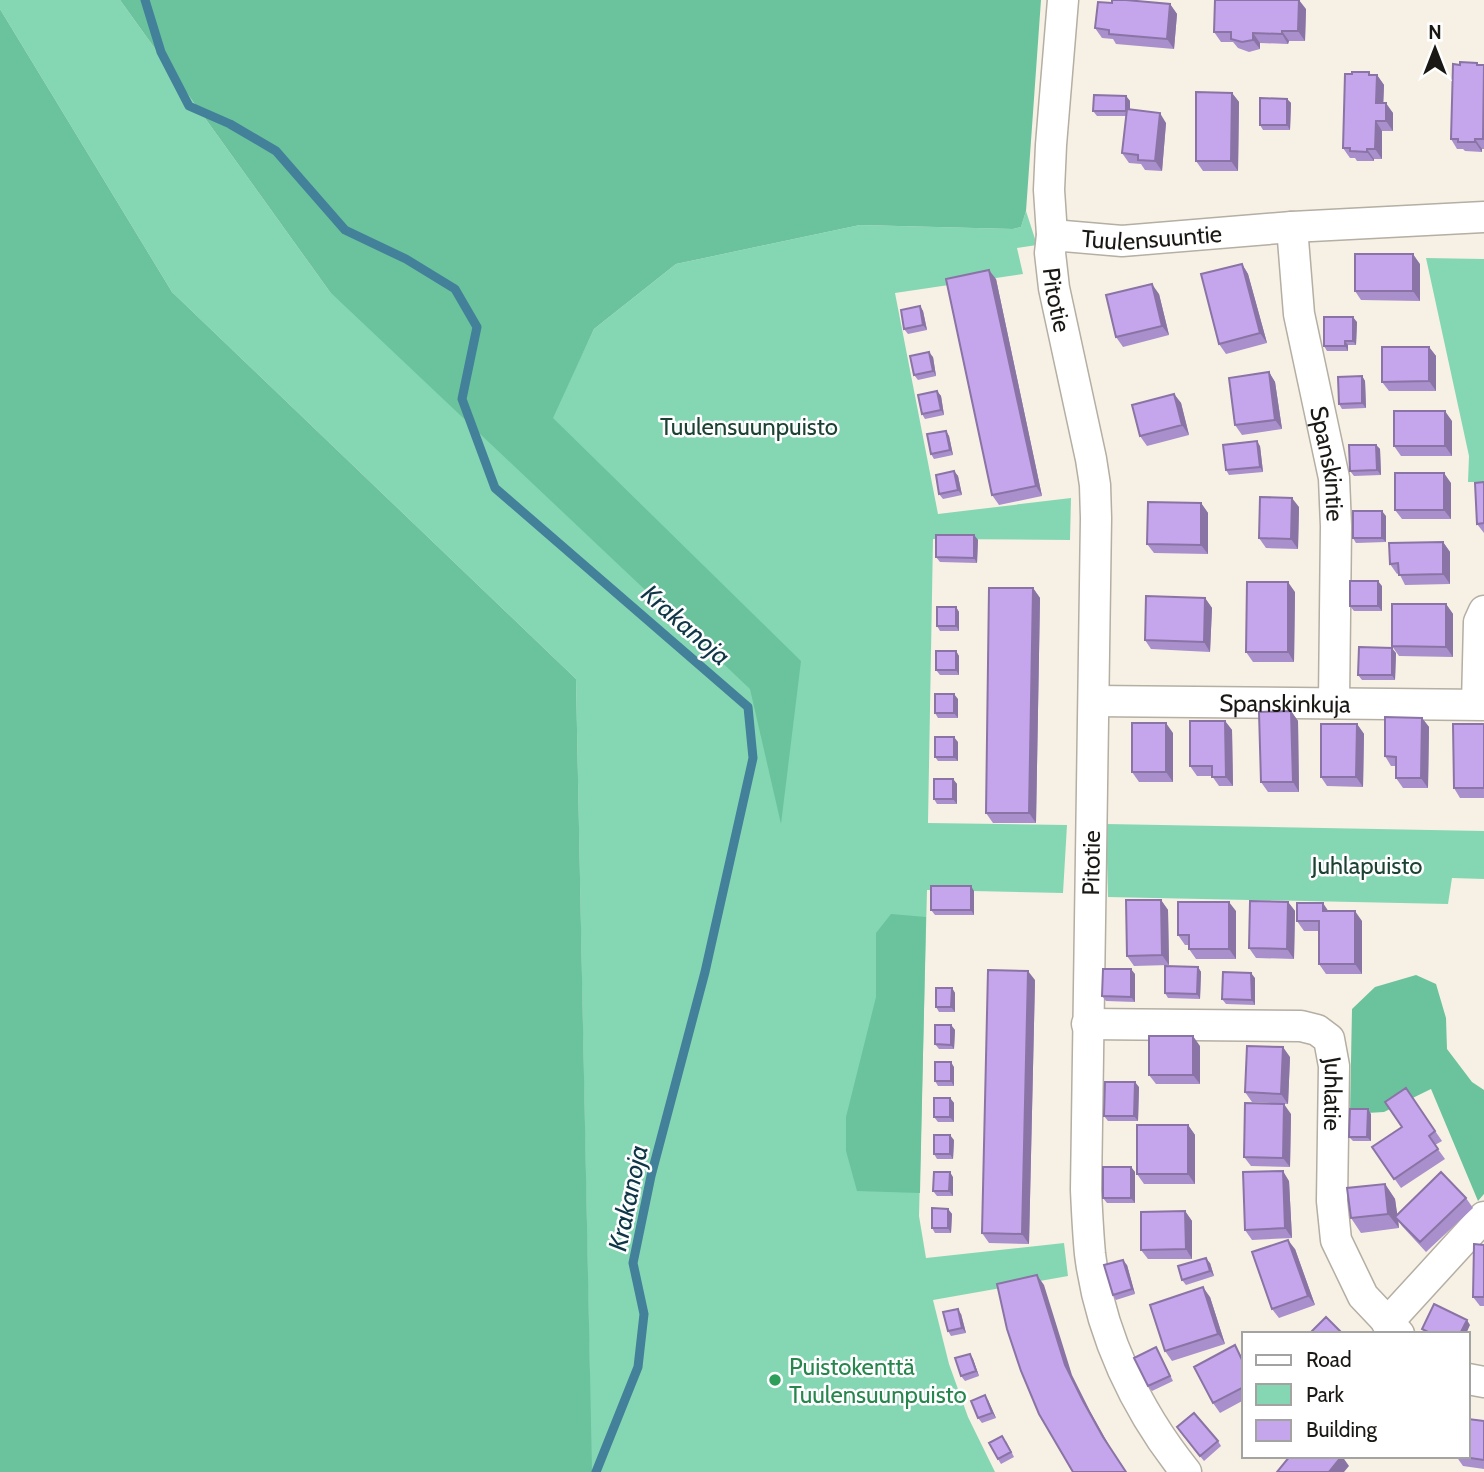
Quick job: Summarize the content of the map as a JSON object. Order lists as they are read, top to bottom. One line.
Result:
{"streets":{"street":["Tuulensuuntie","Pitotie","Spanskintie","Spanskinkuja","Juhlatie"]},"crossings":[["Tuulensuuntie","Pitotie"],["Tuulensuuntie","Spanskintie"],["Pitotie","Spanskinkuja"],["Pitotie","Juhlatie"],["Spanskintie","Spanskinkuja"]],"water":["Krakanoja"],"parks":["Tuulensuunpuisto","Juhlapuisto"],"places":["Puistokenttä Tuulensuunpuisto"],"legend":["Road","Park","Building"],"north":"top"}
